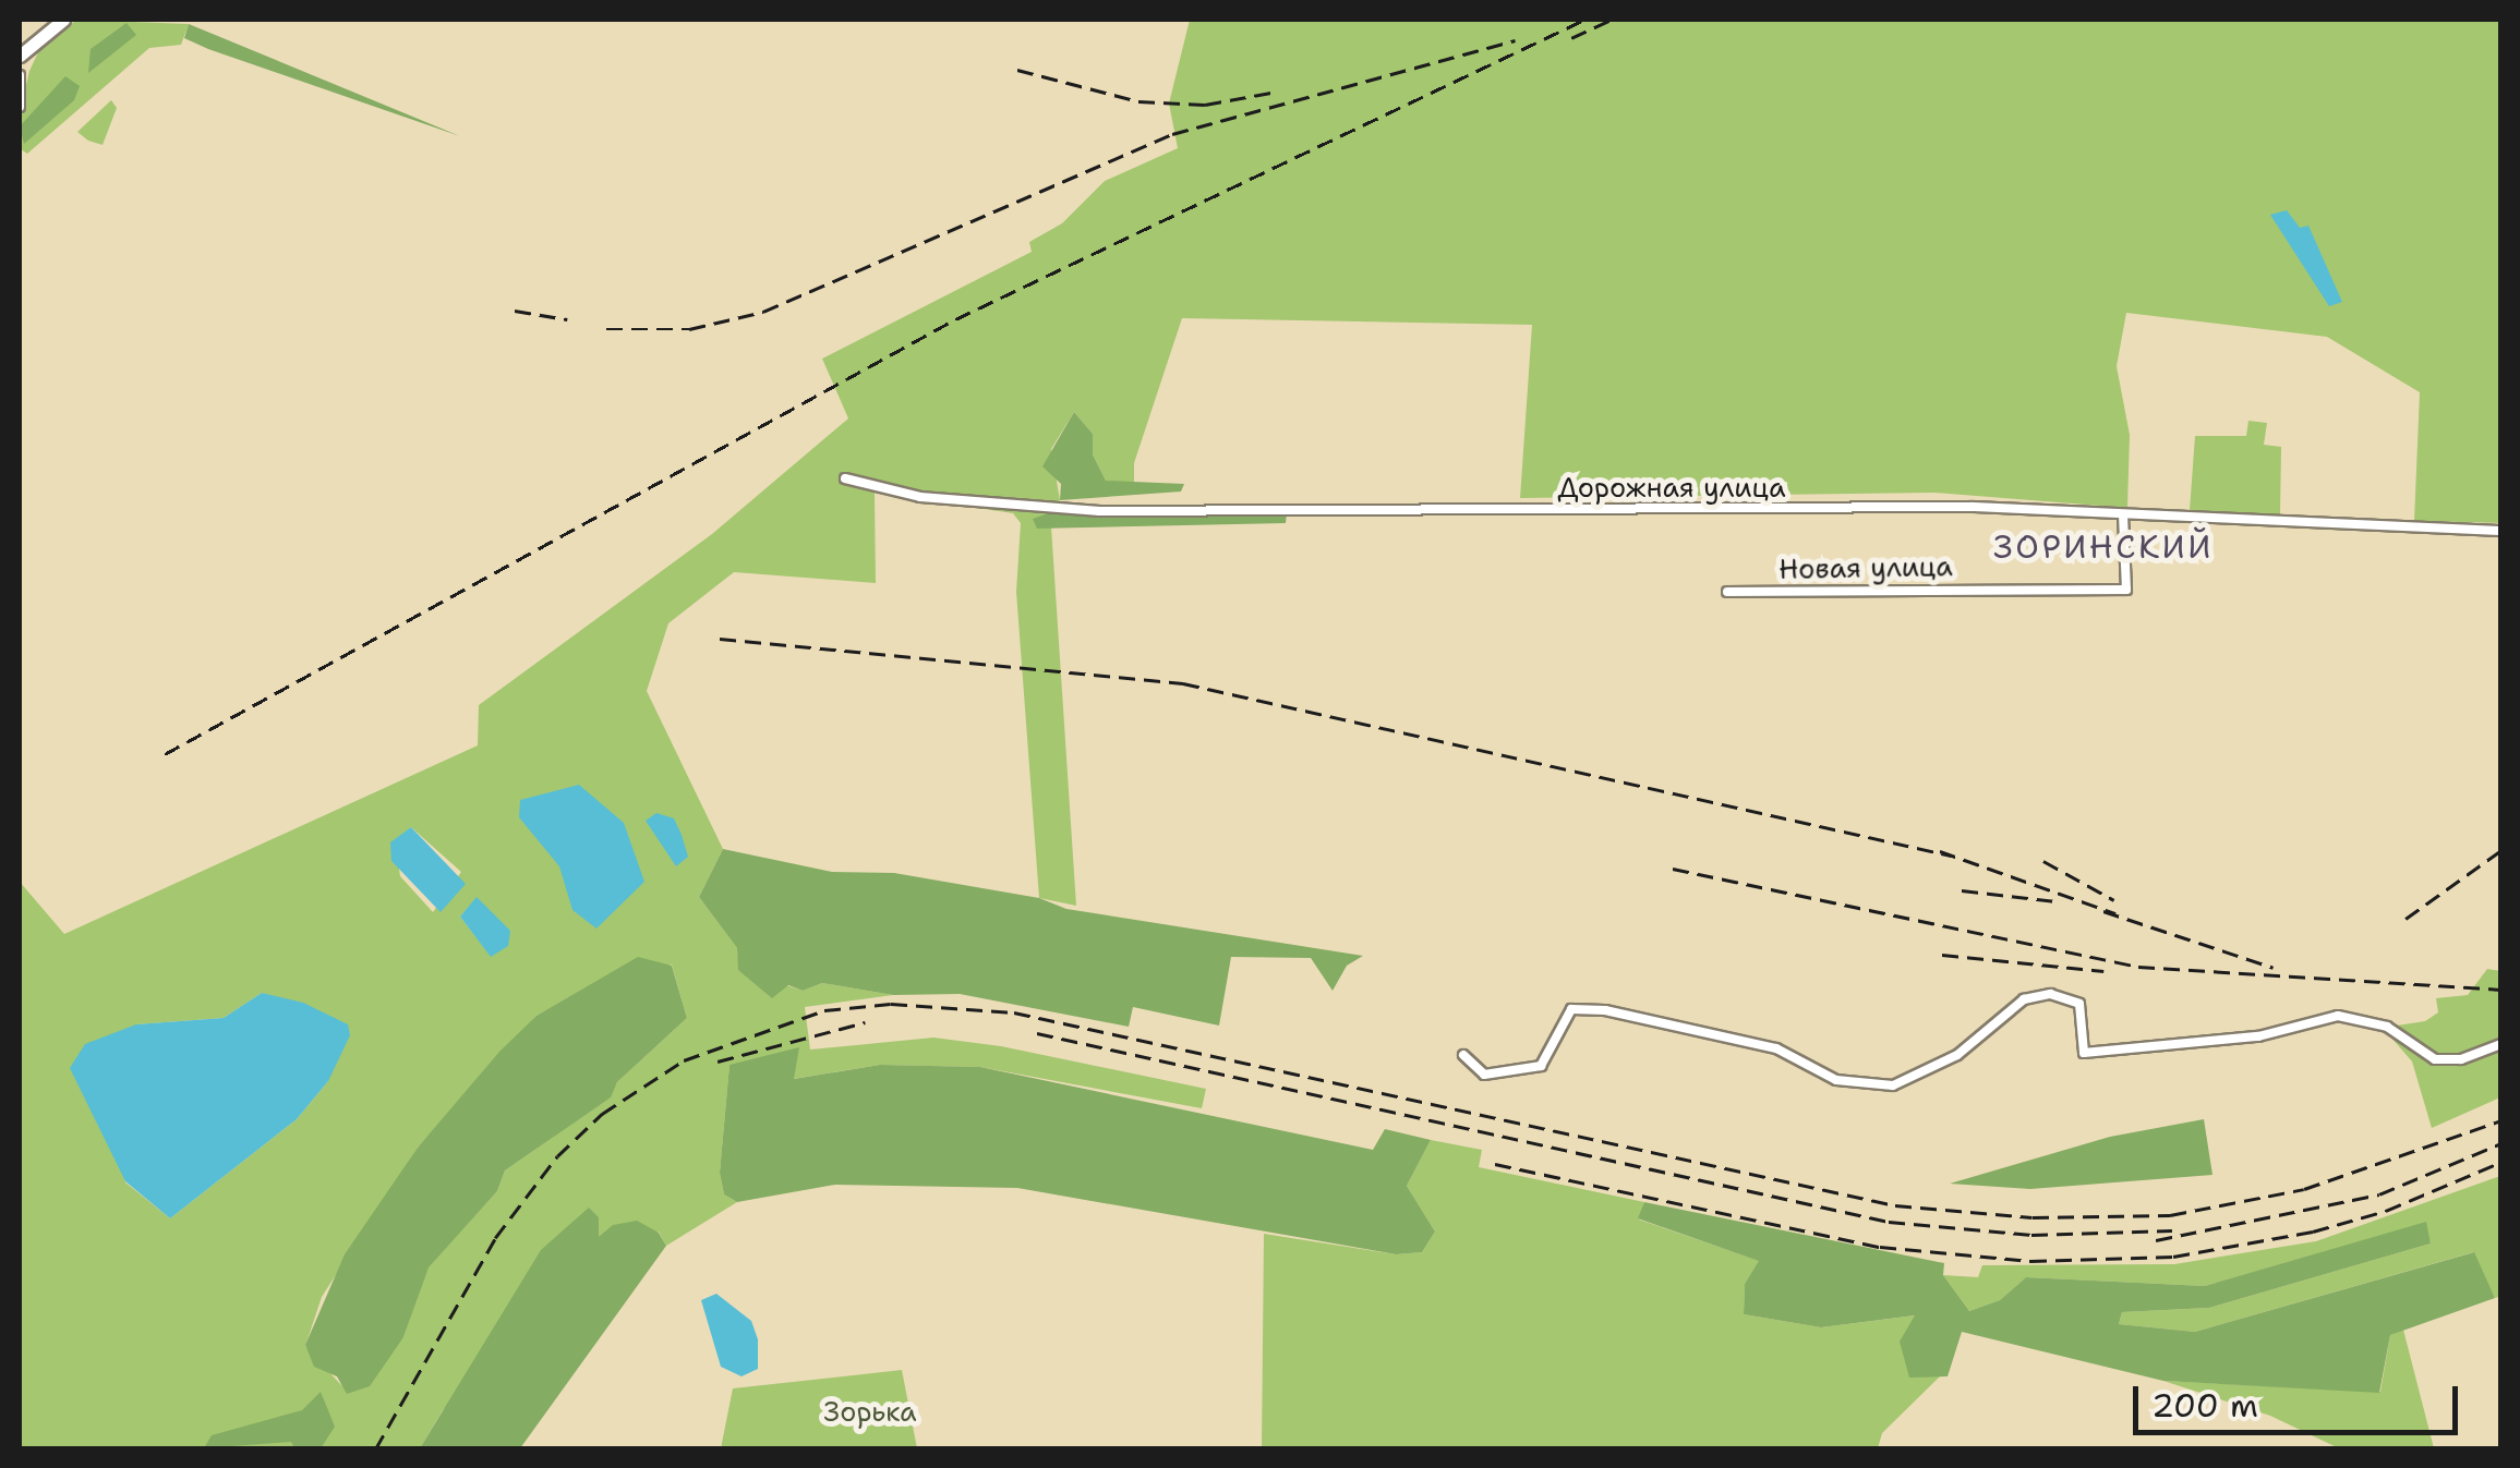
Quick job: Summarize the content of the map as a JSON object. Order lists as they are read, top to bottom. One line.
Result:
{"streets":{"street":["Дорожная улица","Новая улица"]},"crossings":[["Дорожная улица","Новая улица"]],"districts":["ЗОРИНСКИЙ"],"parks":["Зорька"],"scale_bar":"200 m"}
